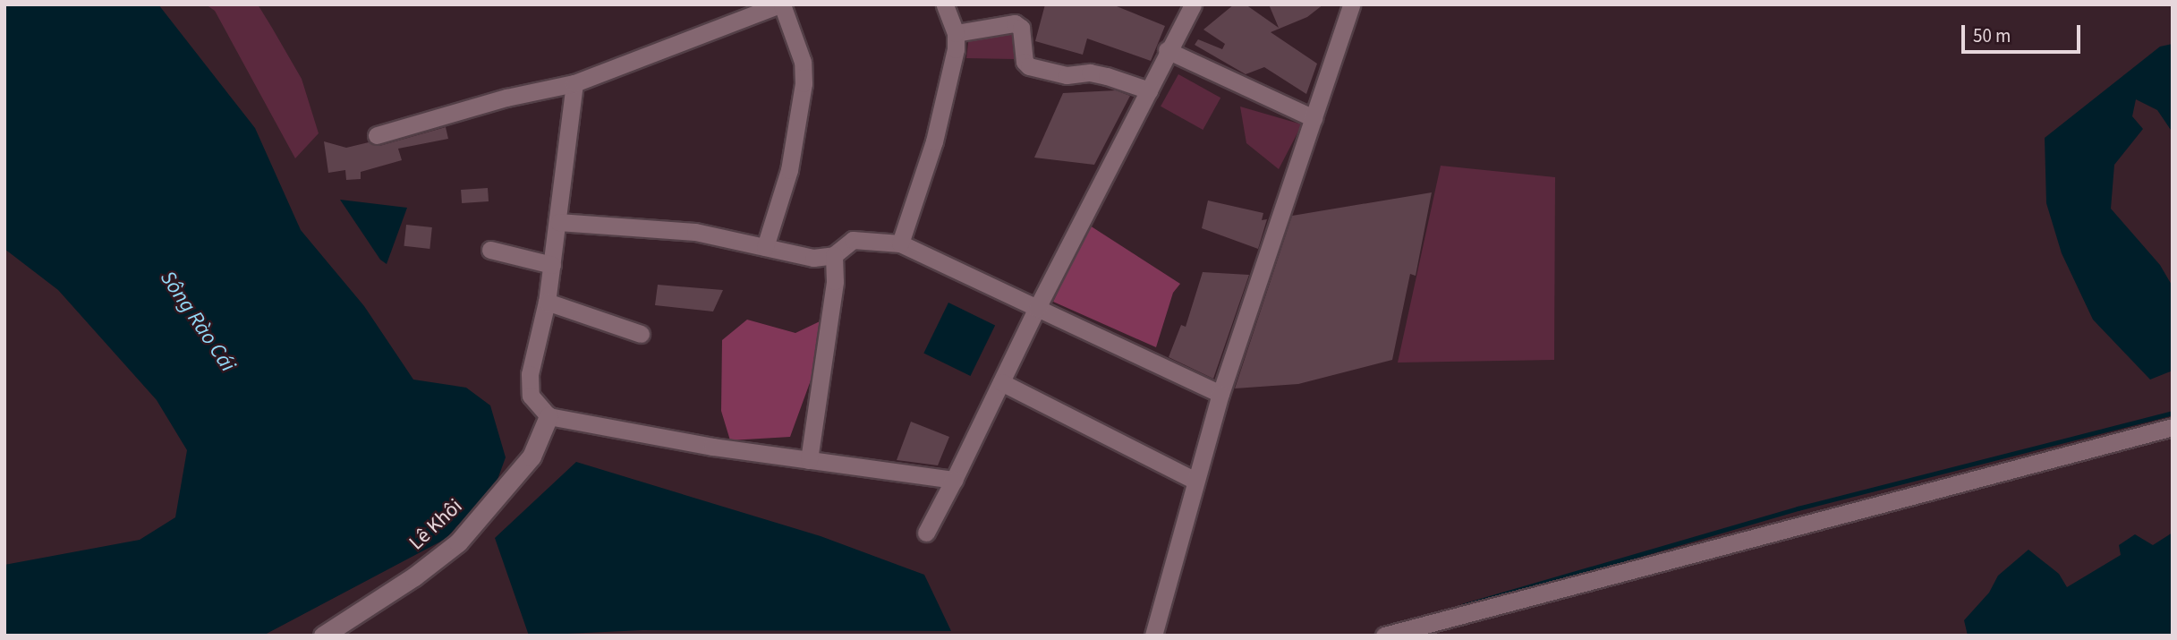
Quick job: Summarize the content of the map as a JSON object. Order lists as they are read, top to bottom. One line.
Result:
{"streets":{"street":["Lê Khôi"]},"water":["Sông Rào Cái"],"scale_bar":"50 m"}
